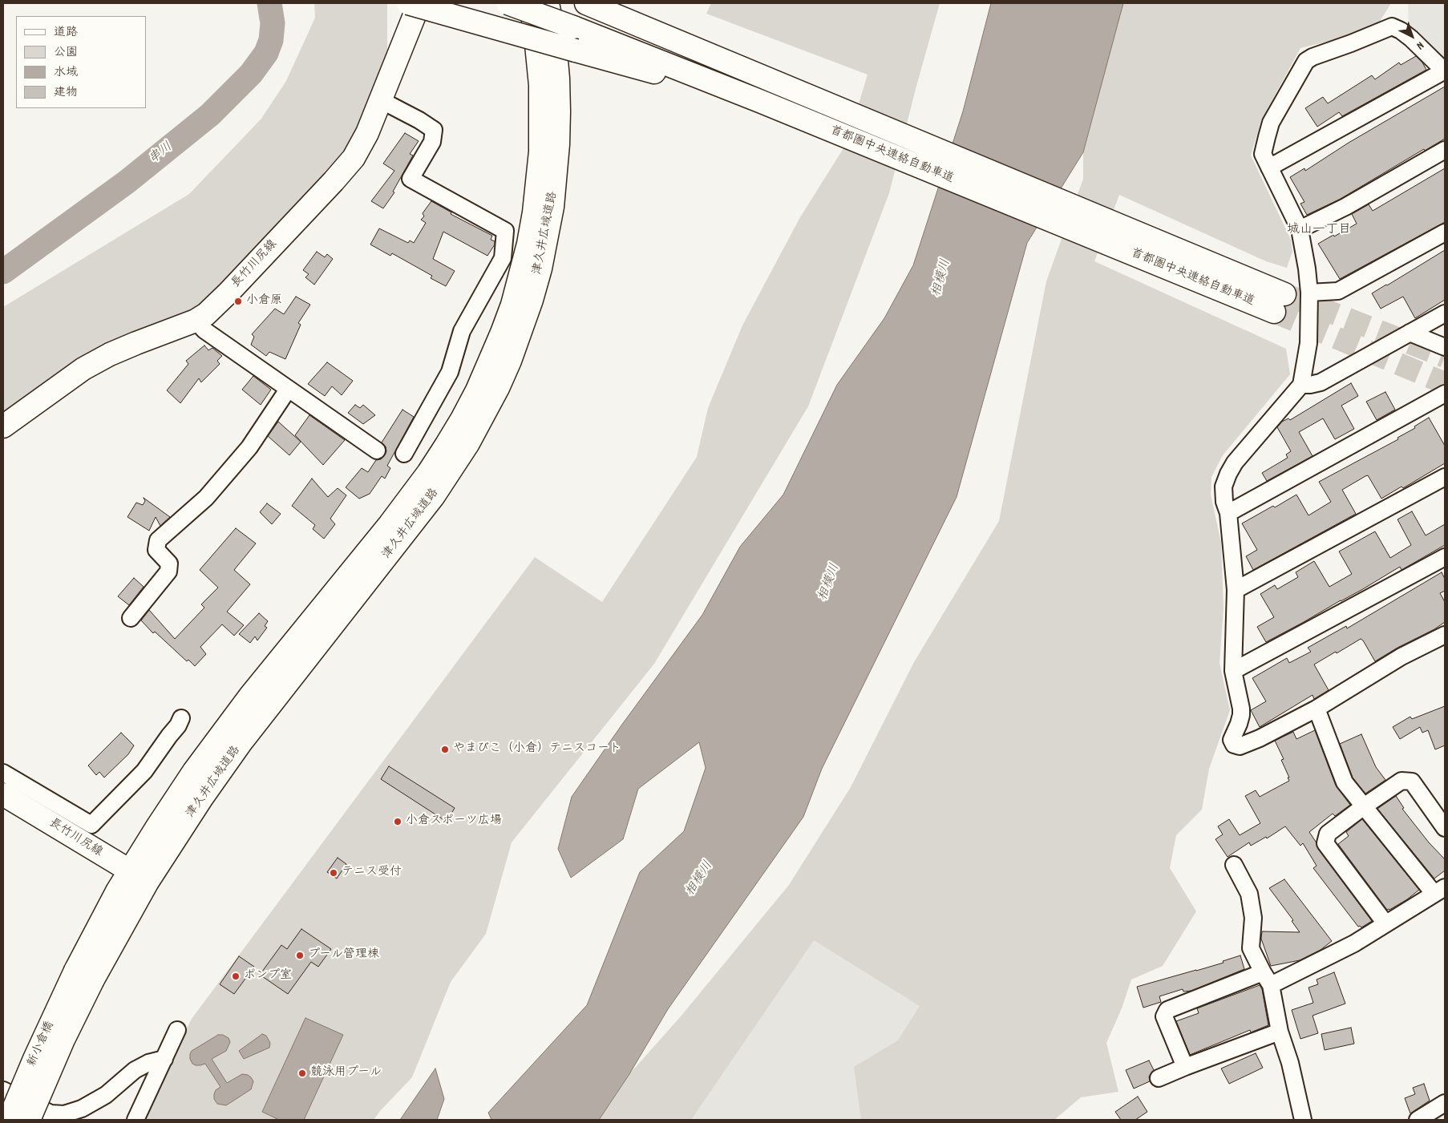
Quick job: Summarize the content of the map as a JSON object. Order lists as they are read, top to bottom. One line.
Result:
{"streets":{"main road":["首都圏中央連絡自動車道","津久井広域道路","長竹川尻線","新小倉橋"]},"crossings":[["津久井広域道路","長竹川尻線"],["津久井広域道路","新小倉橋"]],"districts":["城山一丁目"],"water":["串川","相模川"],"places":["小倉原","やまびこ（小倉）テニスコート","小倉スポーツ広場","テニス受付","プール管理棟","ポンプ室","競泳用プール"],"legend":["道路","公園","水域","建物"],"north":"bottom right"}
